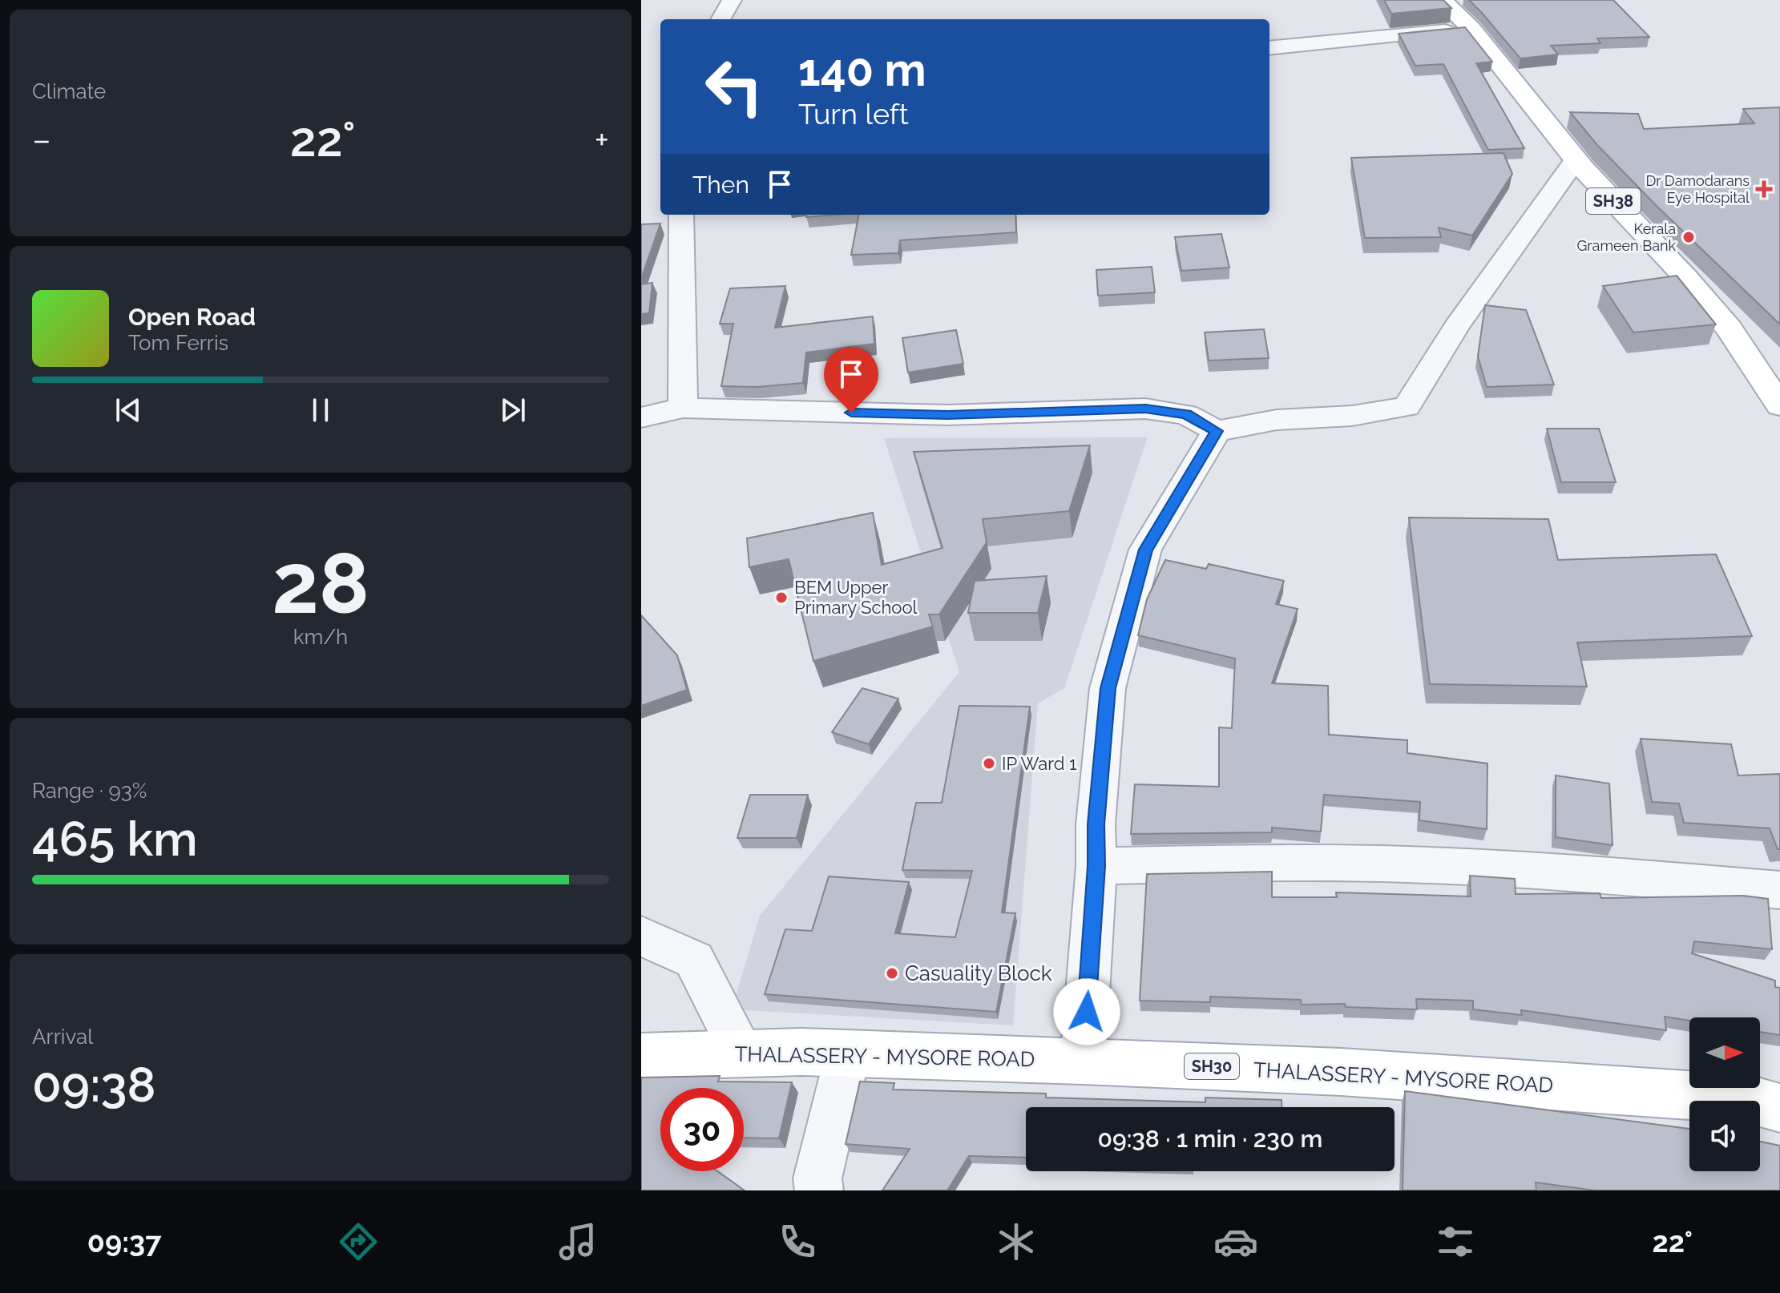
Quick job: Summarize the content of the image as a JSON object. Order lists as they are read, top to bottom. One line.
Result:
{"streets":{"main road":["SH38","THALASSERY - MYSORE ROAD","SH30"]},"places":{"health":["Dr Damodarans Eye Hospital"],"other":["Kerala Grameen Bank","BEM Upper Primary School","IP Ward 1","Casuality Block"]},"north":"right","page":{"tile":["Climate",["28","km/h"],["Range · 93%","465 km"],["Arrival","09:38"]],"turn":["140 m","Turn left"],"heat":["−","22°","+"],"then":"Then","song":["Open Road","Tom Ferris"],"limit":"30","trip":"09:38 · 1 min · 230 m","tabs":["09:37","22°"]}}
